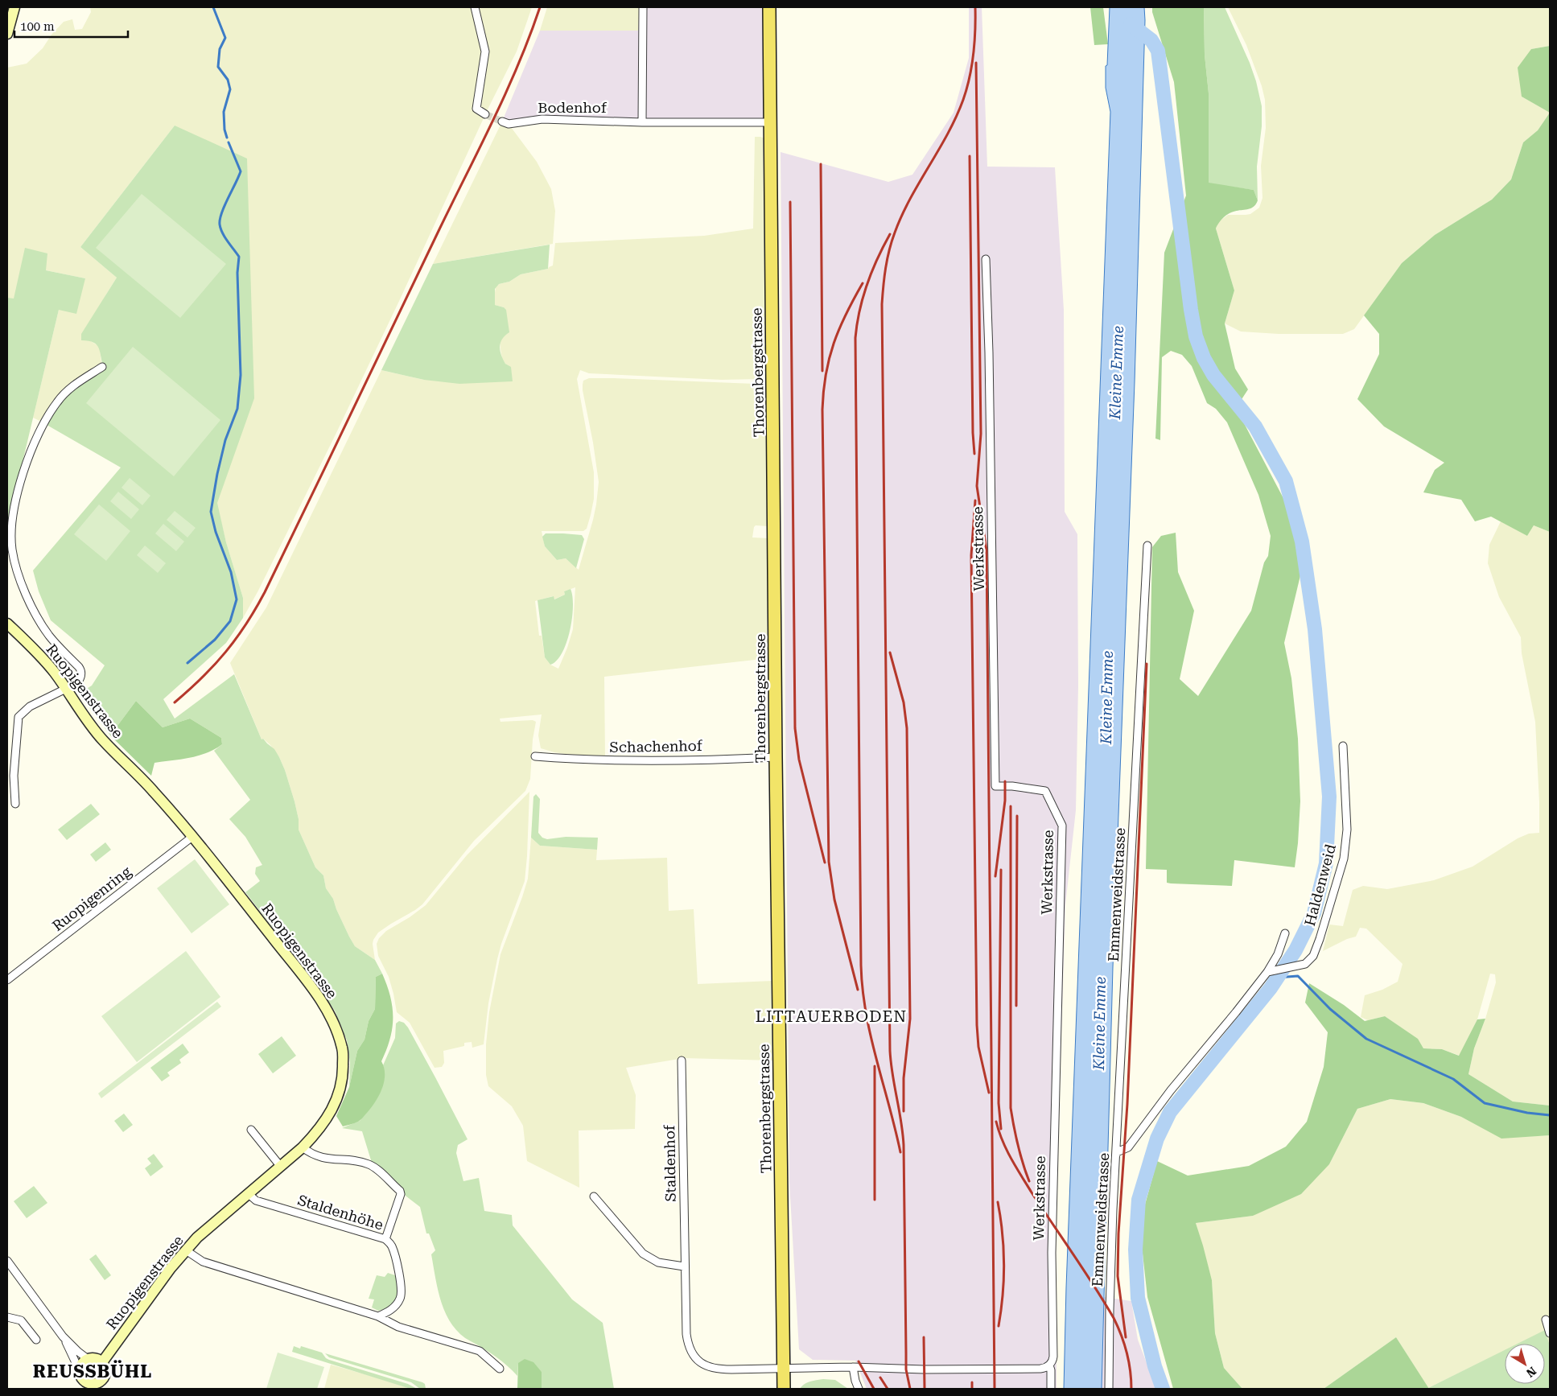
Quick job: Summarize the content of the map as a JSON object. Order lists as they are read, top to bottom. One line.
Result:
{"streets":{"main road":["Thorenbergstrasse"],"street":["Bodenhof","Werkstrasse","Ruopigenstrasse","Schachenhof","Haldenweid","Emmenweidstrasse","Ruopigenring","Staldenhof","Staldenhöhe"]},"crossings":[["Bodenhof","Thorenbergstrasse"],["Thorenbergstrasse","Schachenhof"],["Thorenbergstrasse","Staldenhof"],["Ruopigenstrasse","Ruopigenring"],["Ruopigenstrasse","Staldenhöhe"],["Haldenweid","Emmenweidstrasse"]],"districts":["LITTAUERBODEN","REUSSBÜHL"],"water":["Kleine Emme"],"scale_bar":"100 m","north":"bottom right"}
